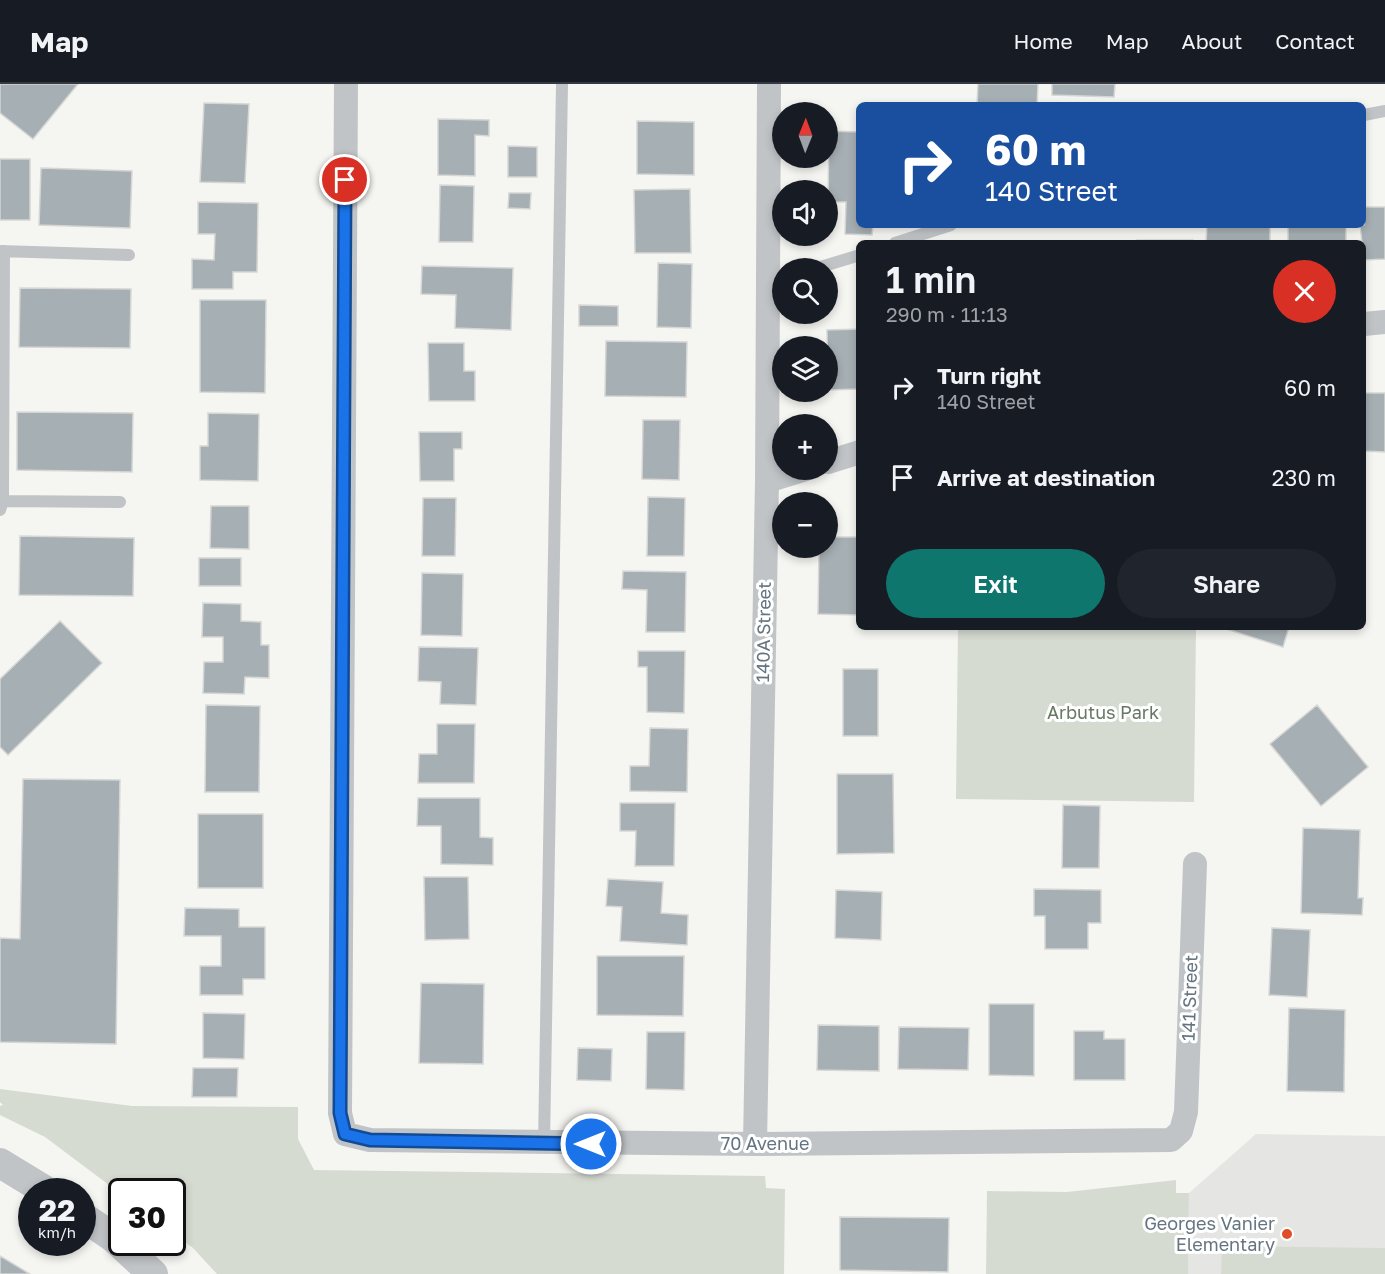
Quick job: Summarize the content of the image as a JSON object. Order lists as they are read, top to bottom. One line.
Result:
{"streets":{"street":["140A Street","141 Street","70 Avenue"]},"crossings":[["140A Street","70 Avenue"],["141 Street","70 Avenue"]],"parks":["Arbutus Park"],"places":["Georges Vanier Elementary"],"north":"top","page":{"header":"Map","nav":["Home","Map","About","Contact"],"map_buttons":["+","−"],"turn":["60 m","140 Street"],"heading":["1 min","290 m · 11:13"],"list":[{"name":"Turn right","note":"140 Street","value":"60 m"},{"name":"Arrive at destination","value":"230 m"}],"buttons":["Exit","Share"],"speed":"22 km/h","limit":"30"}}
